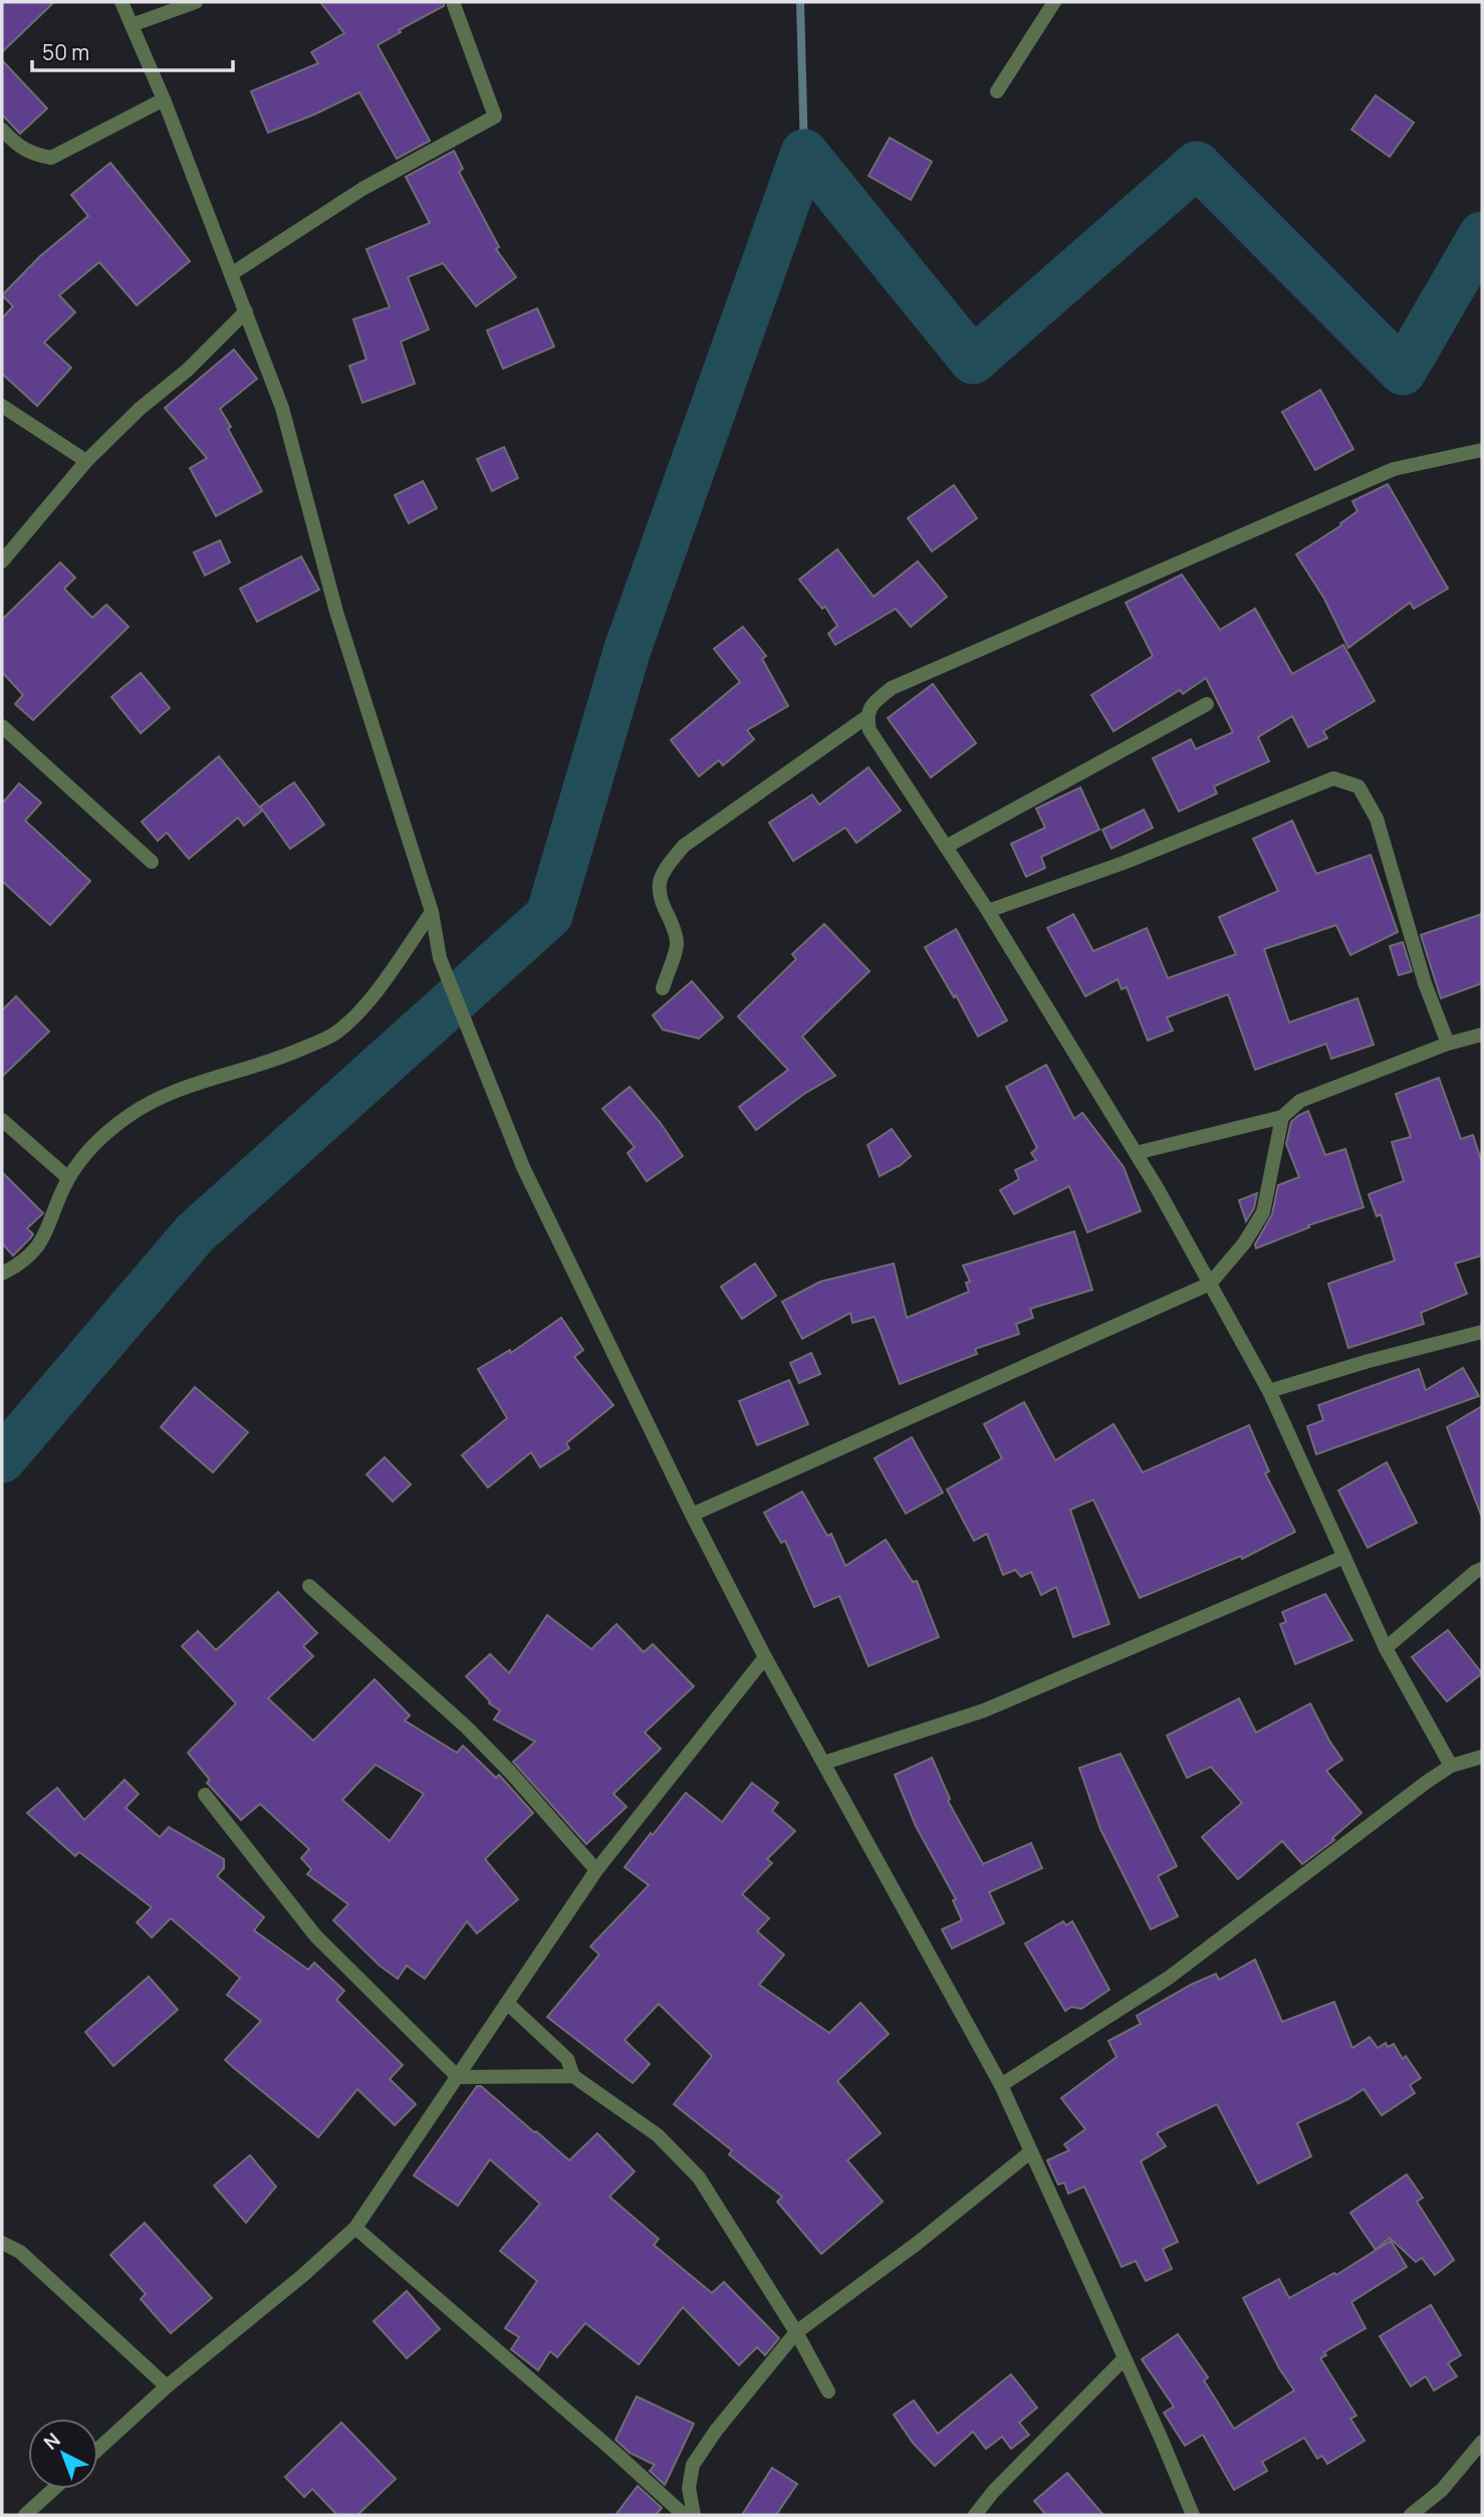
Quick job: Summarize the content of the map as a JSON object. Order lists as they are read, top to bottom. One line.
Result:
{"scale_bar":"50 m","north":"top left"}
